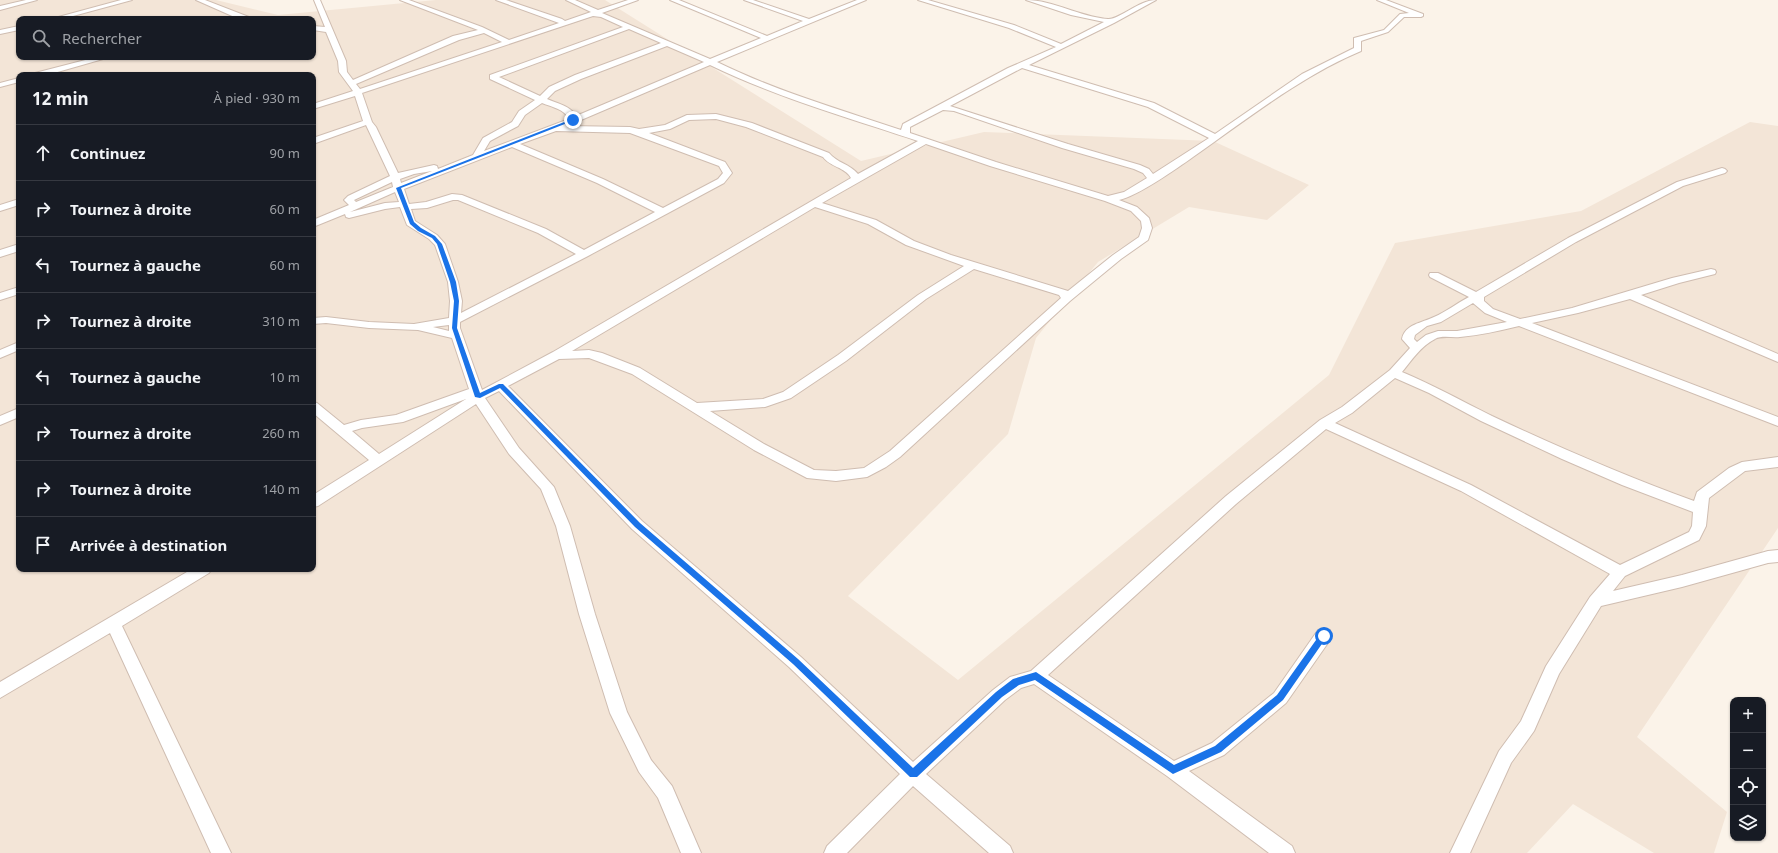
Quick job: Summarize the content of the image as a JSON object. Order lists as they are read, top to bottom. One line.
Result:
{"page":{"search":"Rechercher","heading":["12 min","À pied · 930 m"],"list":[["Continuez","90 m"],["Tournez à droite","60 m"],["Tournez à gauche","60 m"],["Tournez à droite","310 m"],["Tournez à gauche","10 m"],["Tournez à droite","260 m"],["Tournez à droite","140 m"],"Arrivée à destination"],"map_buttons":["+","−"]}}
